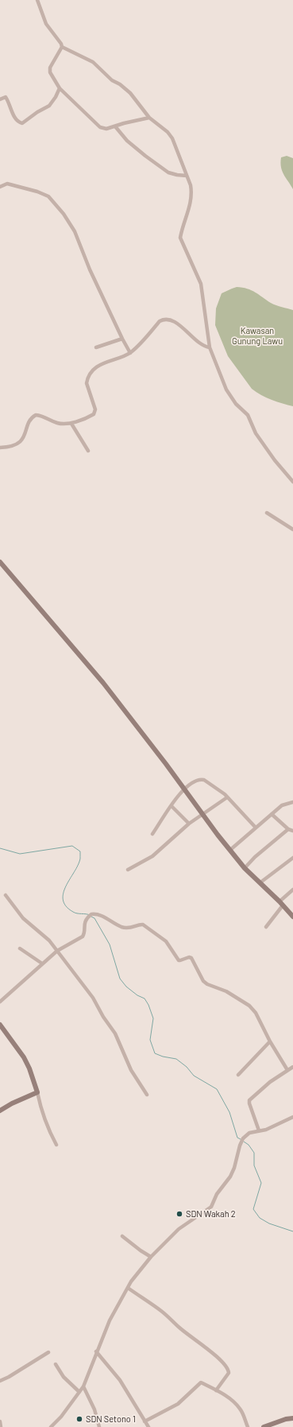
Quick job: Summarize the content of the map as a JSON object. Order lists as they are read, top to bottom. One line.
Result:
{"parks":["Kawasan Gunung Lawu"],"places":["SDN Wakah 2","SDN Setono 1"]}
